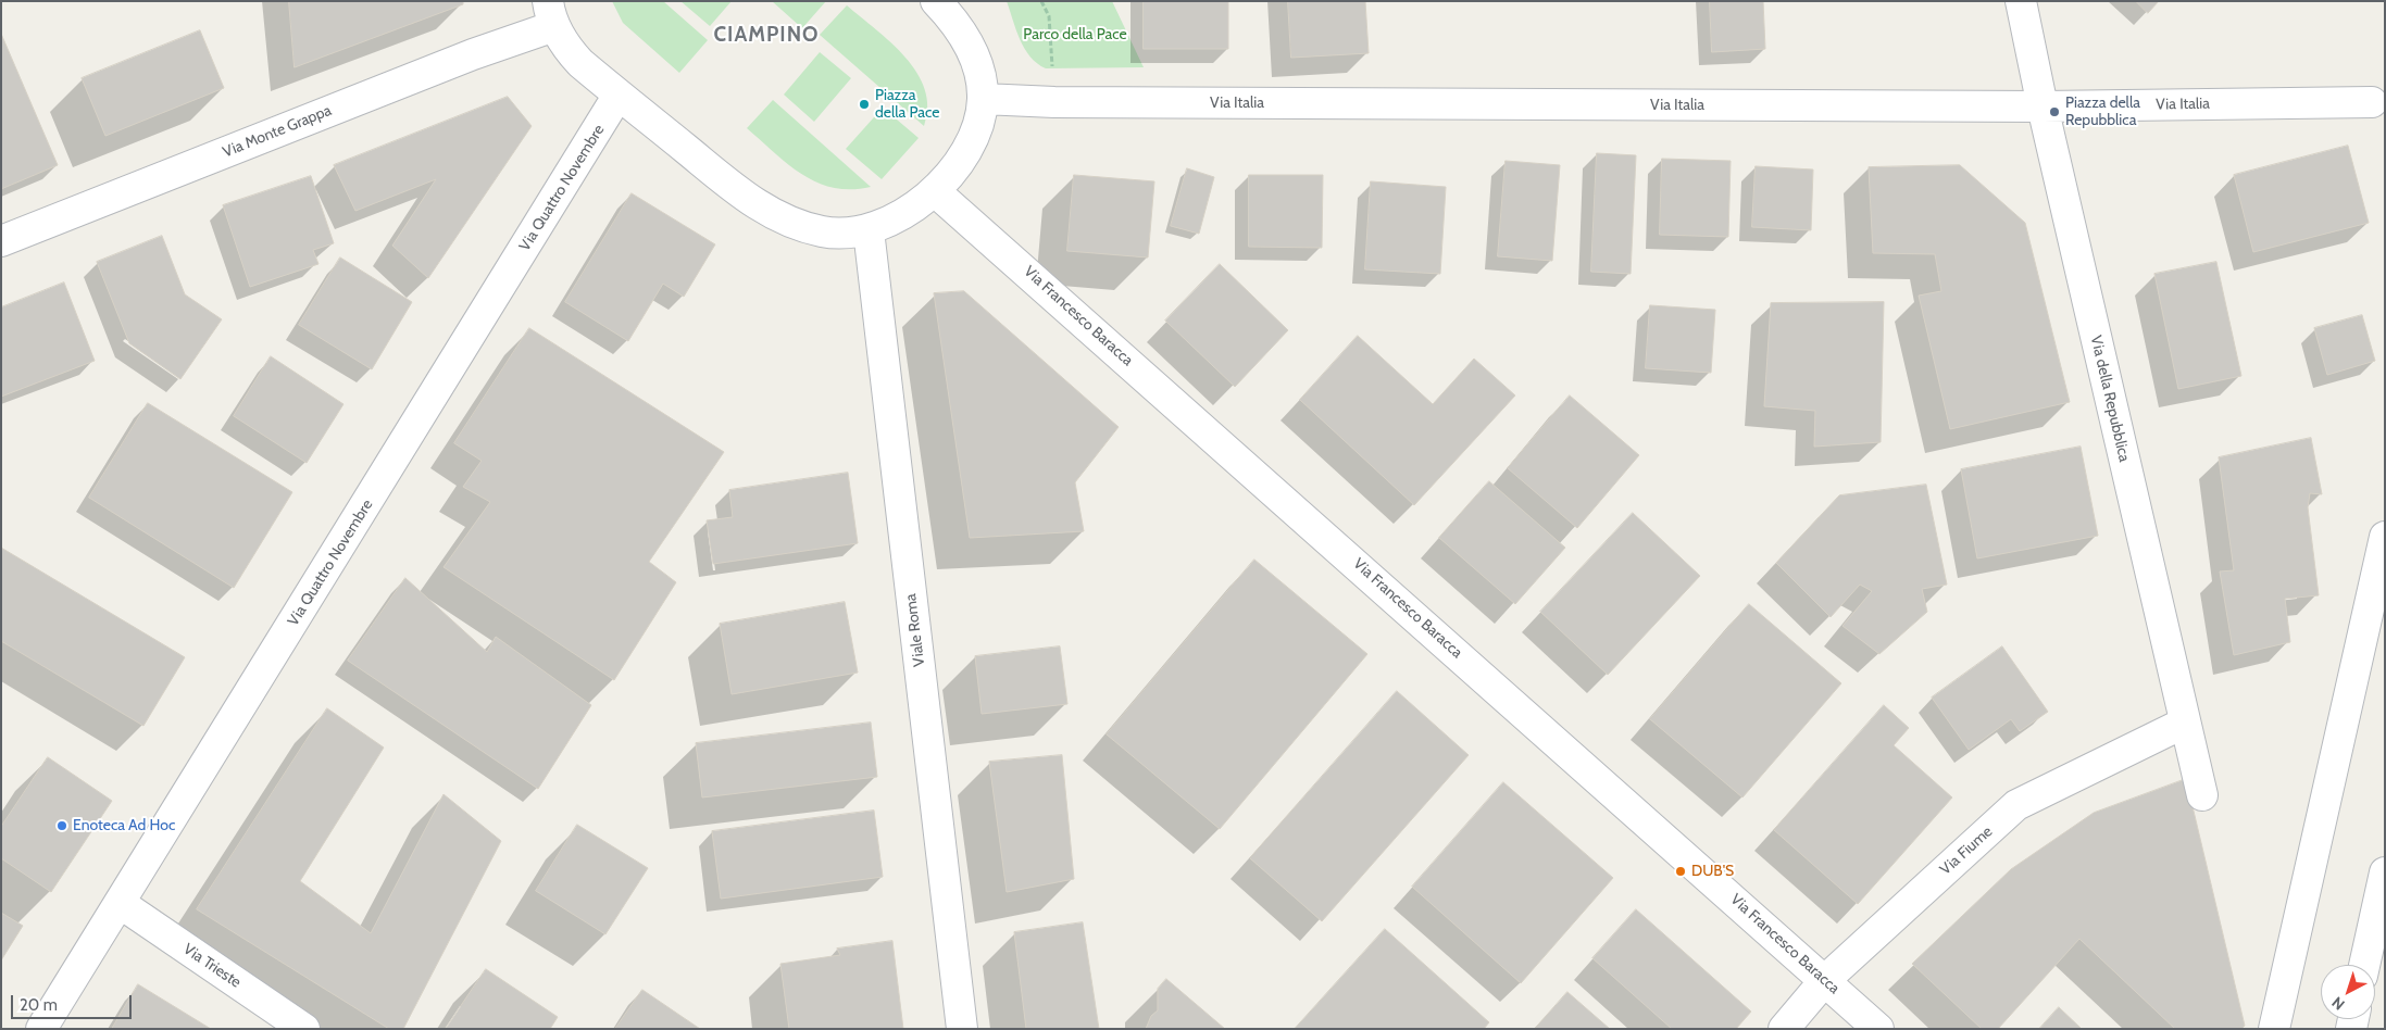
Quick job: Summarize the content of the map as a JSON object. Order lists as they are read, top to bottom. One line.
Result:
{"streets":{"street":["Via Italia","Via Monte Grappa","Via Quattro Novembre","Via Francesco Baracca","Via della Repubblica","Viale Roma","Via Fiume","Via Trieste"]},"crossings":[["Via Italia","Via della Repubblica"],["Via Quattro Novembre","Via Trieste"],["Via Francesco Baracca","Via Fiume"],["Via della Repubblica","Via Fiume"]],"districts":["CIAMPINO"],"parks":["Parco della Pace"],"places":["Piazza della Pace","Piazza della Repubblica","Enoteca Ad Hoc","DUB'S"],"scale_bar":"20 m","north":"bottom left"}
